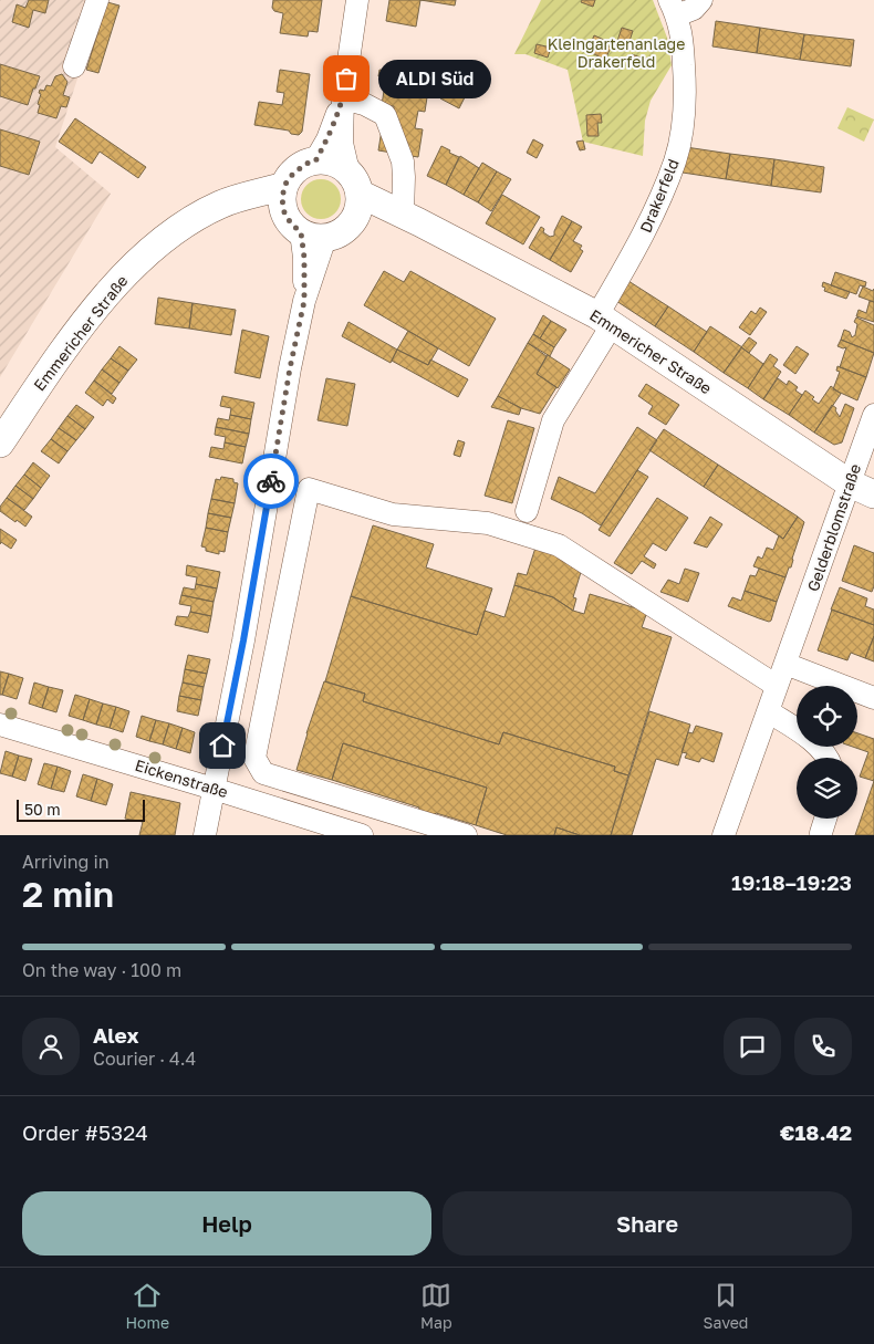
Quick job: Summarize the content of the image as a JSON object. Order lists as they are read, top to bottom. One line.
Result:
{"streets":{"main road":["Emmericher Straße"],"street":["Drakerfeld","Gelderblomstraße","Eickenstraße"]},"crossings":[["Drakerfeld","Emmericher Straße"],["Emmericher Straße","Gelderblomstraße"]],"parks":["Kleingartenanlage Drakerfeld"],"places":["ALDI Süd"],"scale_bar":"50 m","page":{"bubble":"ALDI Süd","scale":"50 m","heading":["2 min","Arriving in","19:18–19:23"],"panel":["Alex","Courier · 4.4","Order #5324","€18.42"],"bar":"On the way · 100 m","buttons":["Help","Share"],"tabs":["Home","Map","Saved"]}}
